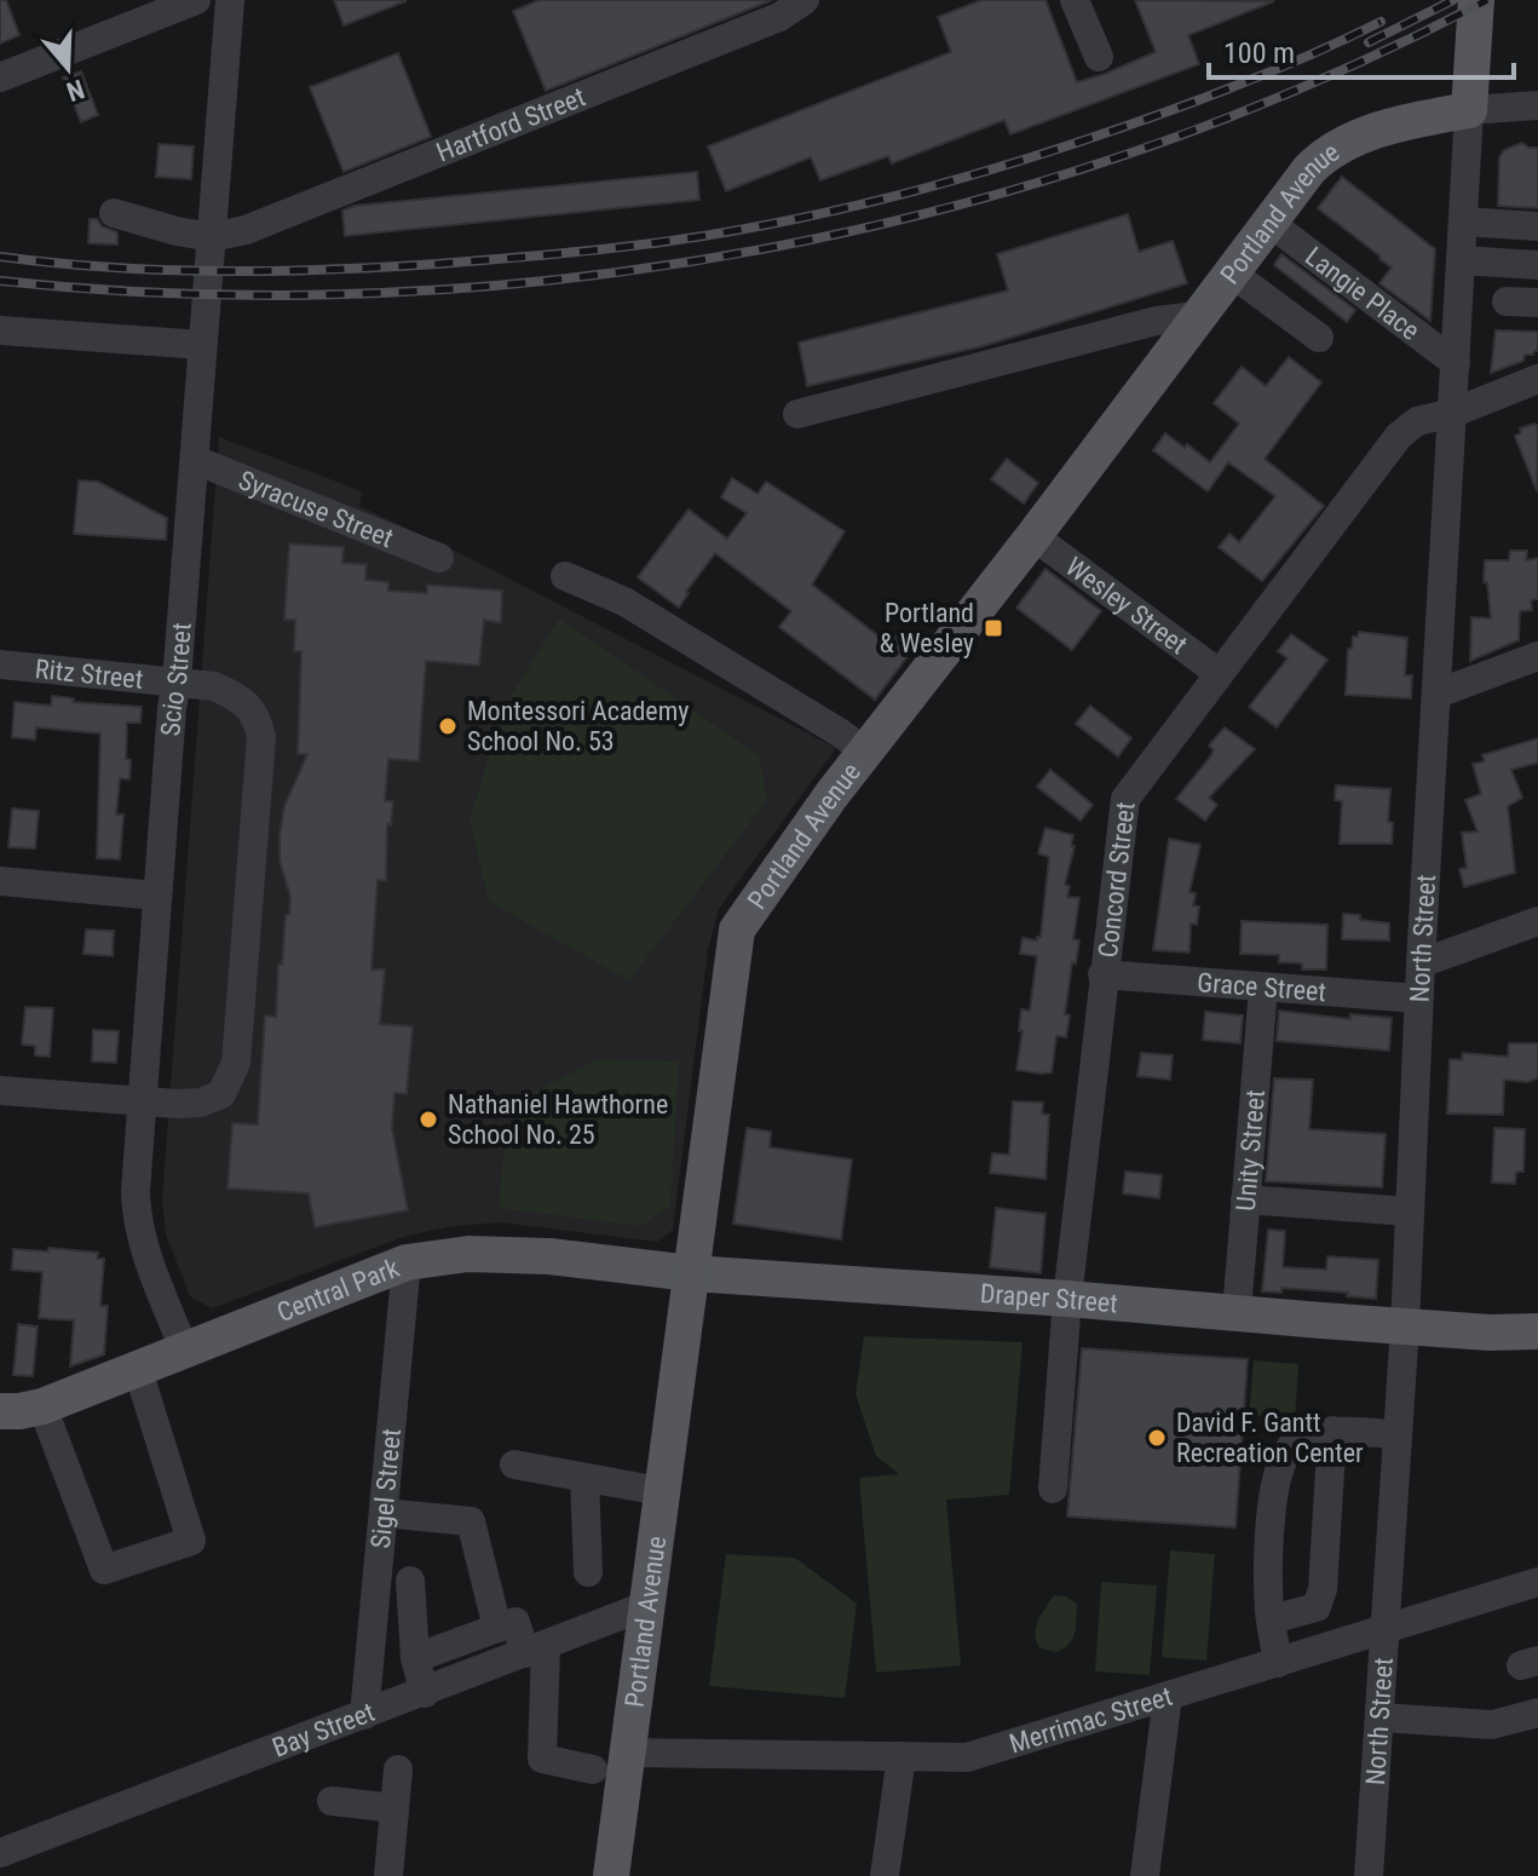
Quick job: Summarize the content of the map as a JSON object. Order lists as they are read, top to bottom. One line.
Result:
{"streets":{"main road":["Portland Avenue","North Street","Central Park","Draper Street"],"street":["Hartford Street","Langie Place","Syracuse Street","Wesley Street","Ritz Street","Scio Street","Concord Street","Grace Street","Unity Street","Sigel Street","Merrimac Street","Bay Street"]},"crossings":[["Hartford Street","Scio Street"],["Portland Avenue","Langie Place"],["Portland Avenue","Wesley Street"],["Portland Avenue","North Street"],["Portland Avenue","Central Park"],["Portland Avenue","Draper Street"],["Portland Avenue","Merrimac Street"],["Portland Avenue","Bay Street"],["Langie Place","North Street"],["Syracuse Street","Scio Street"],["Wesley Street","Concord Street"],["Ritz Street","Scio Street"],["Scio Street","Central Park"],["Concord Street","North Street"],["Concord Street","Grace Street"],["Concord Street","Draper Street"],["North Street","Grace Street"],["North Street","Draper Street"],["North Street","Merrimac Street"],["Grace Street","Unity Street"],["Unity Street","Draper Street"],["Central Park","Draper Street"],["Central Park","Sigel Street"],["Sigel Street","Bay Street"]],"places":{"transit":["Portland & Wesley"],"other":["Montessori Academy School No. 53","Nathaniel Hawthorne School No. 25","David F. Gantt Recreation Center"]},"scale_bar":"100 m","north":"bottom"}
